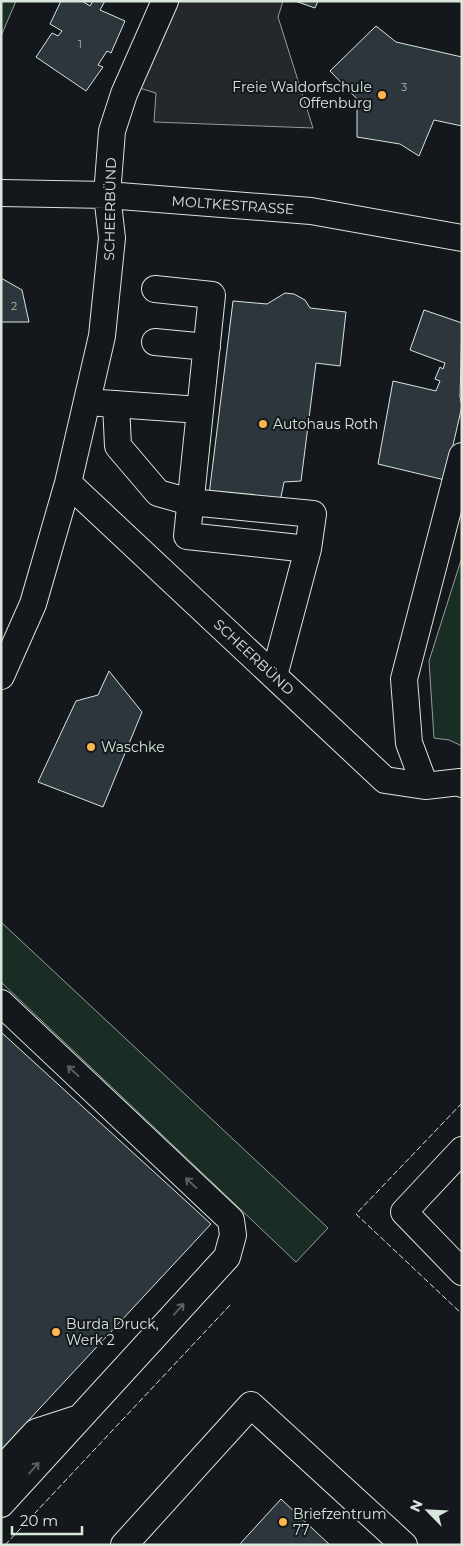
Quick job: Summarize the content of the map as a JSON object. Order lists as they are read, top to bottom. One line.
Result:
{"streets":{"street":["MOLTKESTRASSE","SCHEERBÜND"]},"crossings":[["MOLTKESTRASSE","SCHEERBÜND"]],"places":["Freie Waldorfschule Offenburg","Autohaus Roth","Waschke","Burda Druck, Werk 2","Briefzentrum 77"],"house_numbers":["1","3","2"],"scale_bar":"20 m","north":"top left"}
